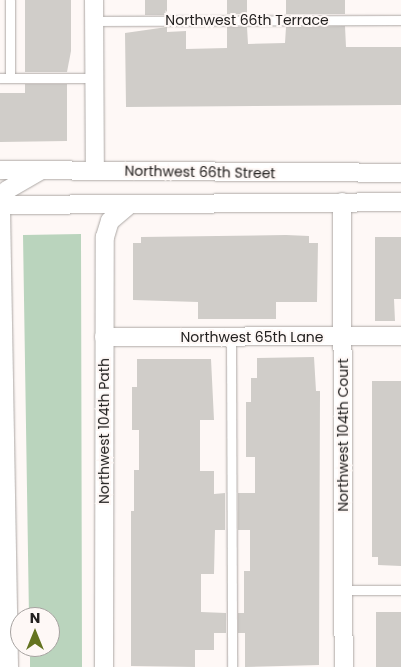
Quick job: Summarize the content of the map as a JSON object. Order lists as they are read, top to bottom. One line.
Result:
{"streets":{"street":["Northwest 66th Street","Northwest 65th Lane","Northwest 104th Path","Northwest 104th Court"],"lane":["Northwest 66th Terrace"]},"crossings":[["Northwest 65th Lane","Northwest 104th Path"],["Northwest 65th Lane","Northwest 104th Court"]],"north":"top"}
